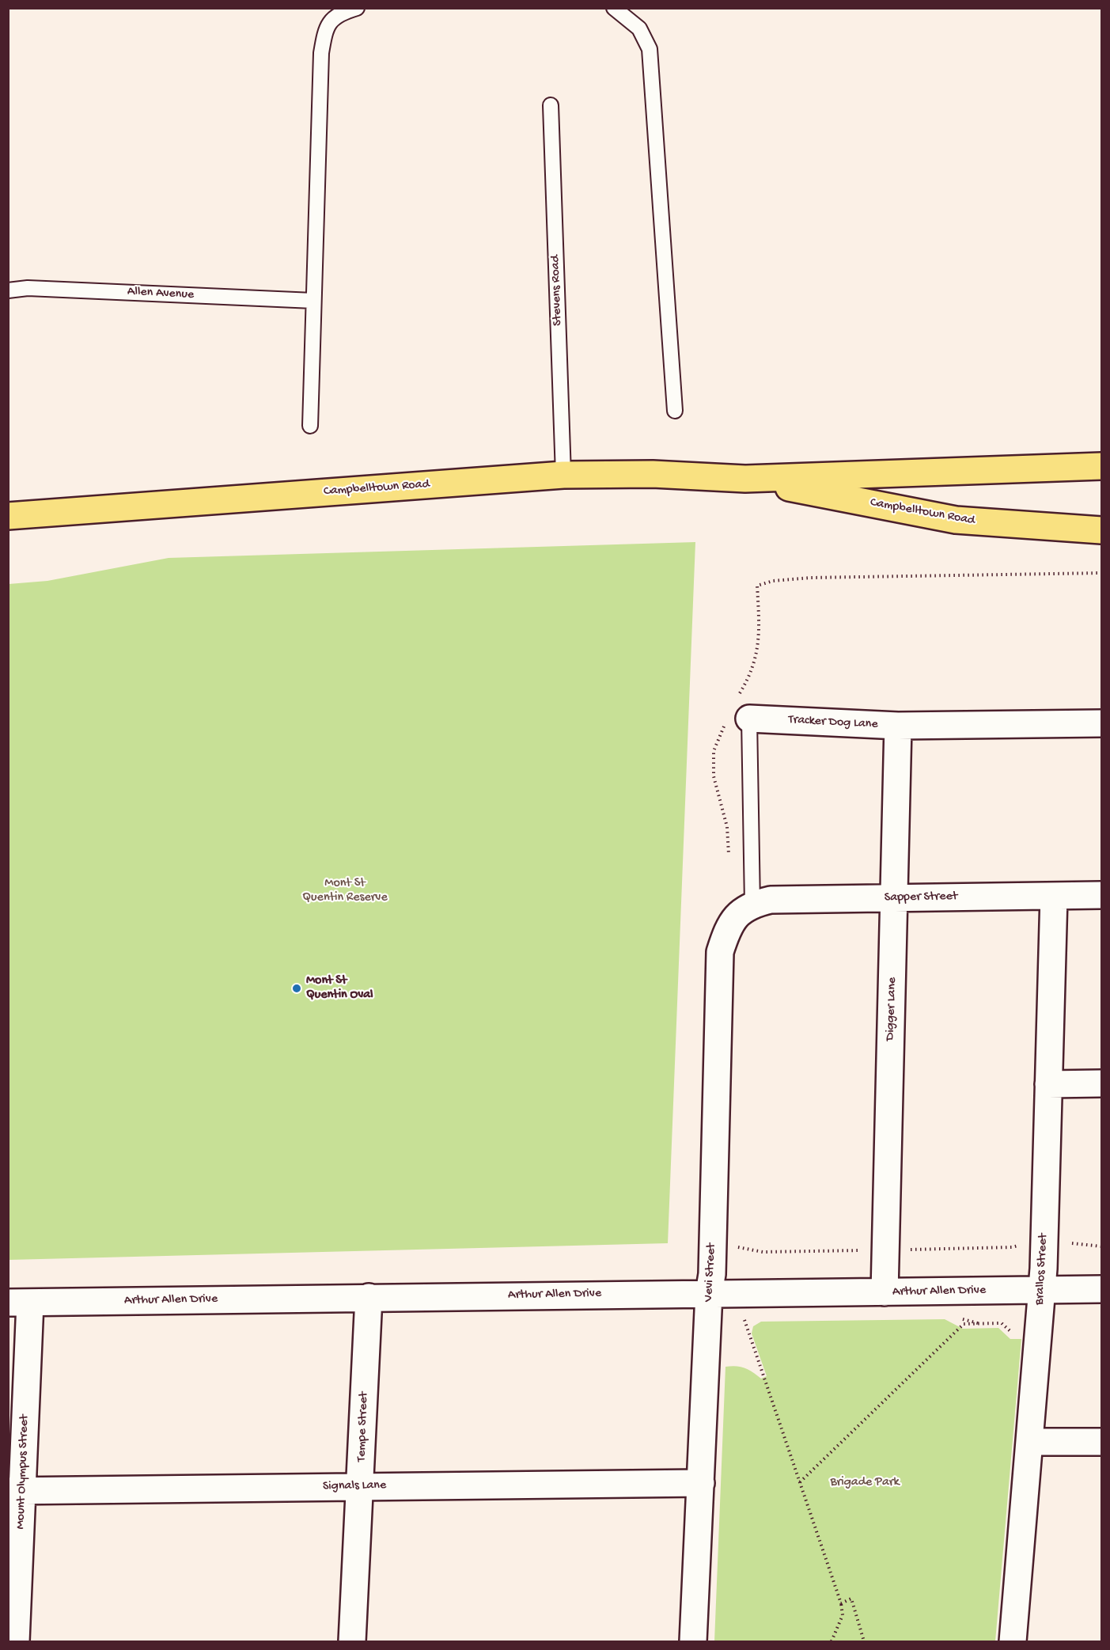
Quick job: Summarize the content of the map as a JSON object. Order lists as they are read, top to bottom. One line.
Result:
{"streets":{"main road":["Campbelltown Road"],"street":["Tracker Dog Lane","Sapper Street","Digger Lane","Brallos Street","Vevi Street","Arthur Allen Drive","Tempe Street","Mount Olympus Street","Signals Lane"],"lane":["Stevens Road","Allen Avenue"]},"crossings":[["Stevens Road","Campbelltown Road"],["Tracker Dog Lane","Sapper Street"],["Tracker Dog Lane","Digger Lane"],["Tracker Dog Lane","Vevi Street"],["Sapper Street","Digger Lane"],["Sapper Street","Brallos Street"],["Sapper Street","Vevi Street"],["Digger Lane","Arthur Allen Drive"],["Brallos Street","Arthur Allen Drive"],["Vevi Street","Arthur Allen Drive"],["Vevi Street","Signals Lane"],["Arthur Allen Drive","Tempe Street"],["Arthur Allen Drive","Mount Olympus Street"],["Tempe Street","Signals Lane"],["Mount Olympus Street","Signals Lane"]],"parks":["Mont St Quentin Reserve","Brigade Park"],"places":["Mont St Quentin Oval"]}
